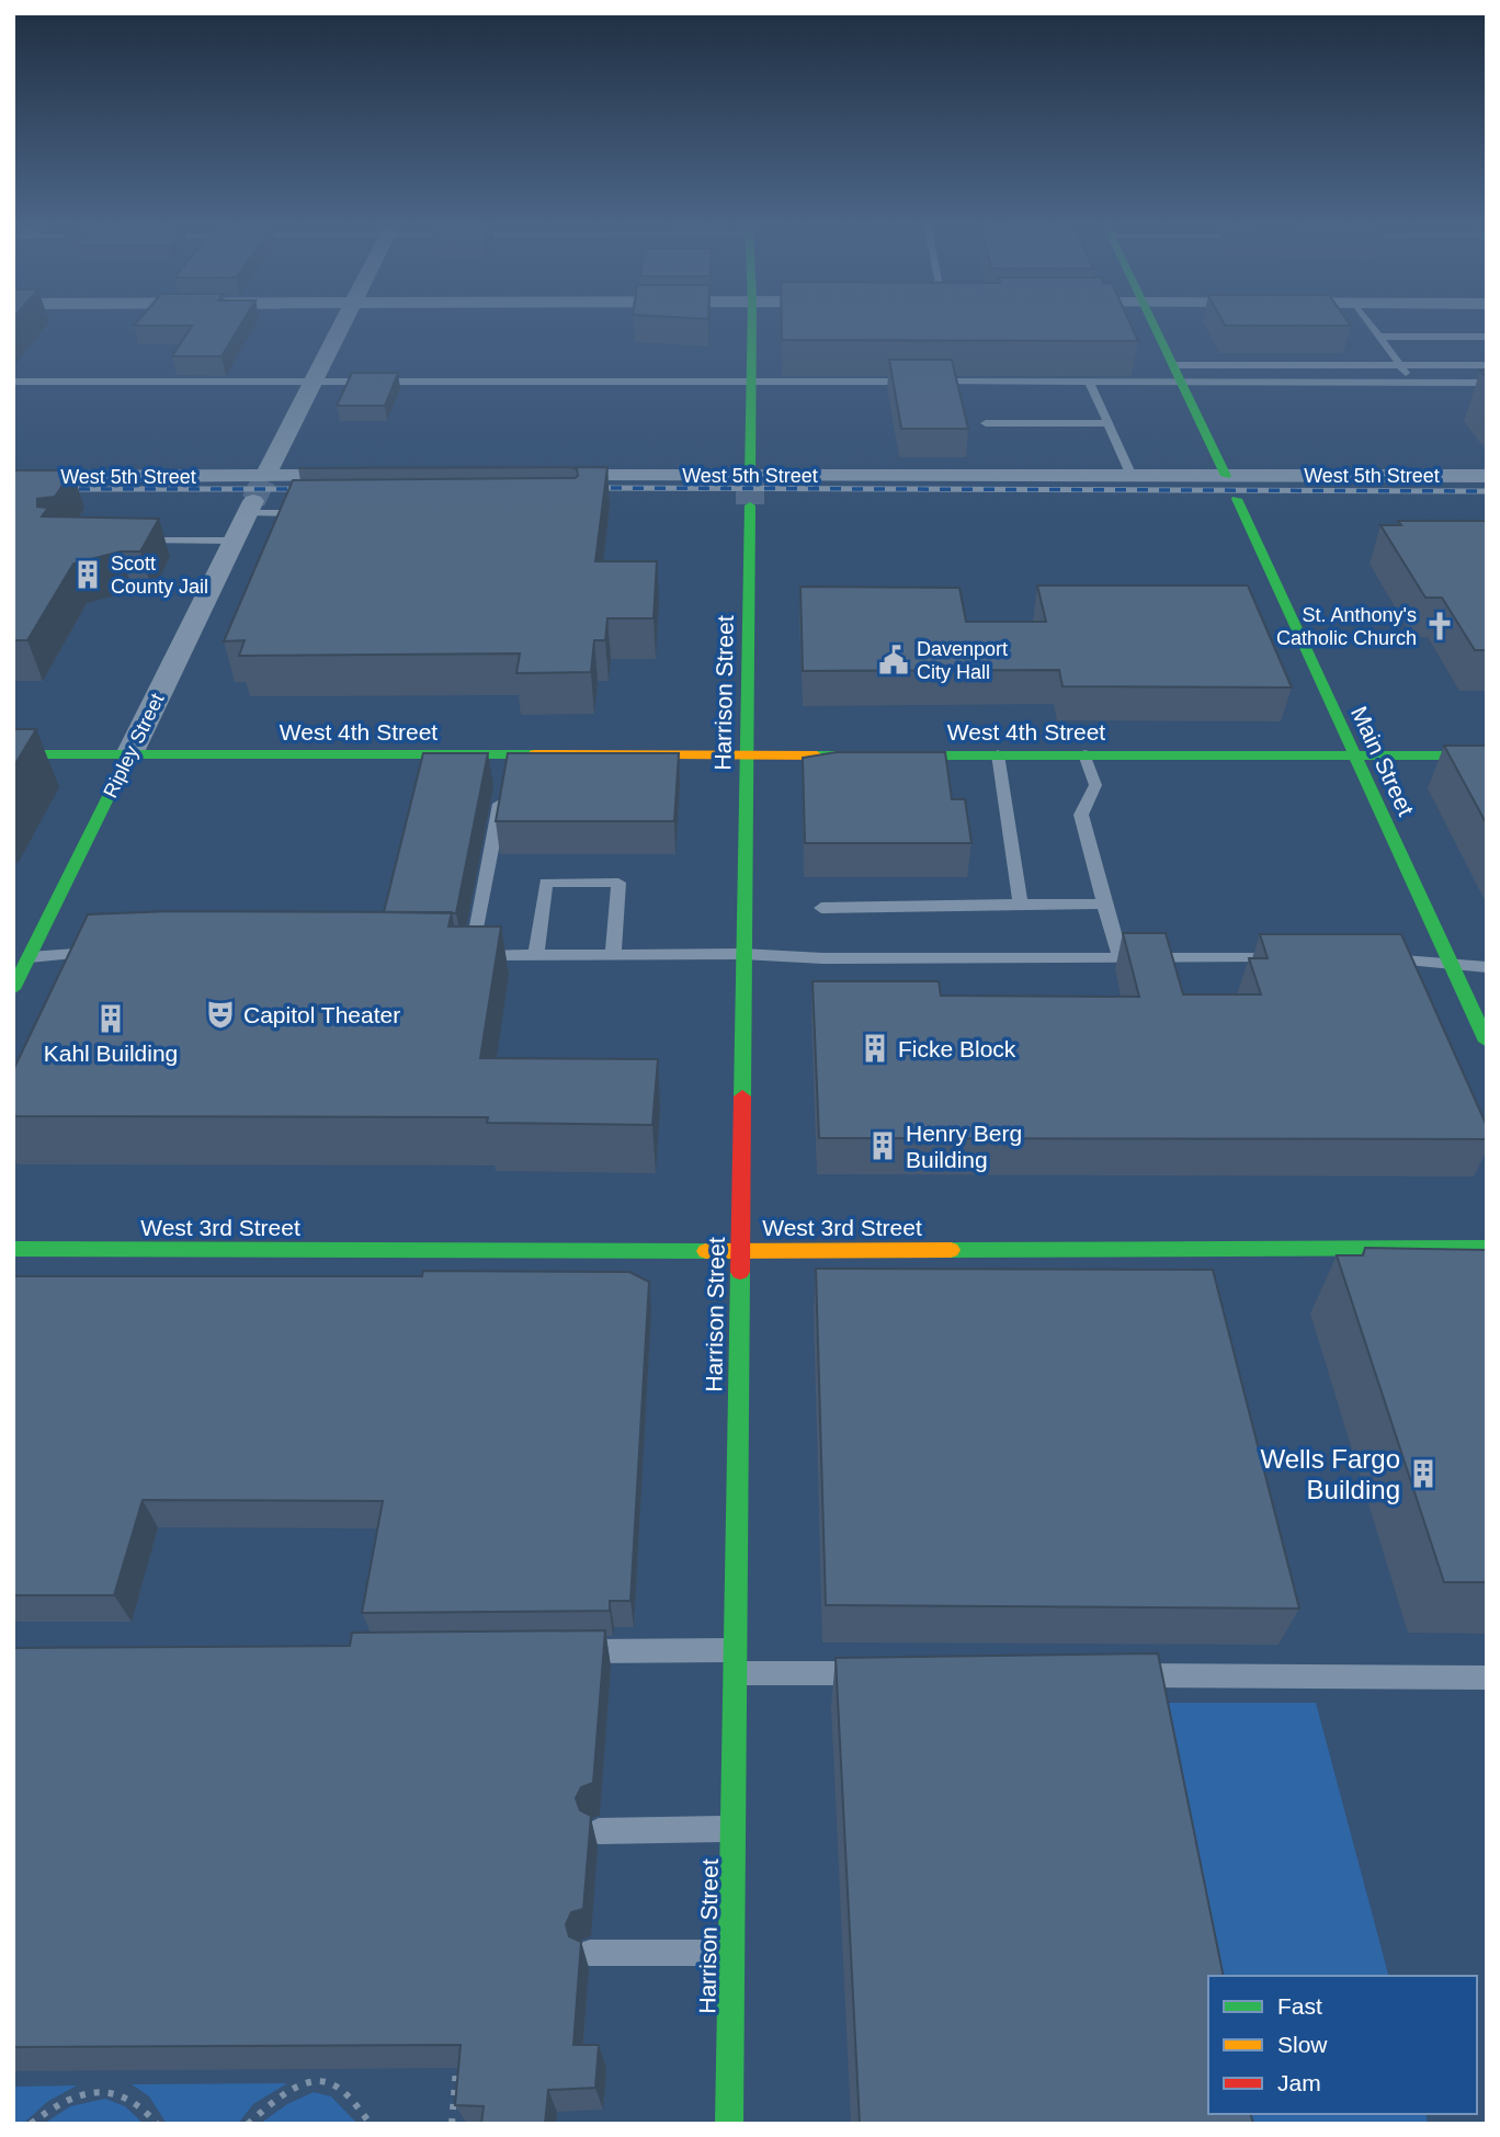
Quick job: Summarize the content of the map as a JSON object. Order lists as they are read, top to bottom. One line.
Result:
{"streets":{"main road":["Harrison Street","West 4th Street","Ripley Street","Main Street","West 3rd Street"],"street":["West 5th Street"]},"crossings":[["Harrison Street","West 4th Street"],["Harrison Street","West 3rd Street"],["West 4th Street","Ripley Street"],["West 4th Street","Main Street"]],"places":{"building":["Scott County Jail","Kahl Building","Ficke Block","Henry Berg Building","Wells Fargo Building"],"church":["St. Anthony's Catholic Church"],"public building":["Davenport City Hall"],"theatre":["Capitol Theater"]},"legend":["Fast","Slow","Jam"]}
